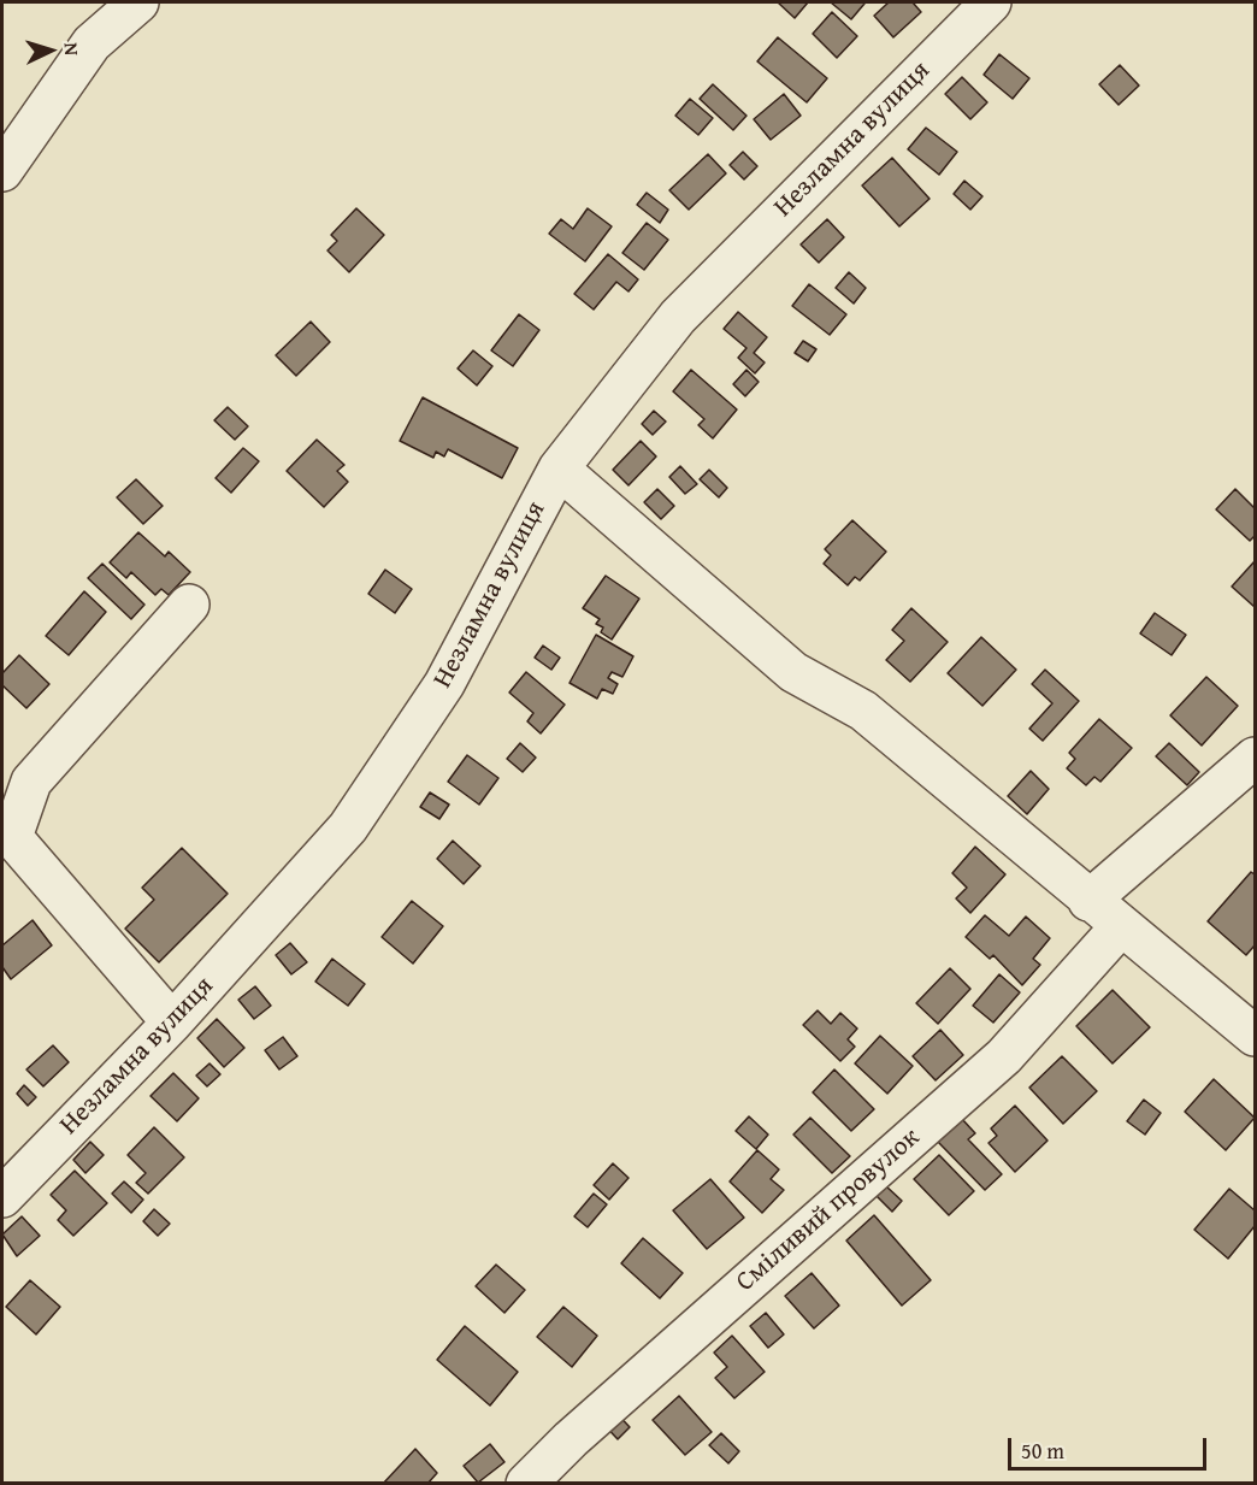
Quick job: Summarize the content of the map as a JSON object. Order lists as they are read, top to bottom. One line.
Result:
{"streets":{"street":["Незламна вулиця","Сміливий провулок"]},"scale_bar":"50 m","north":"right"}
